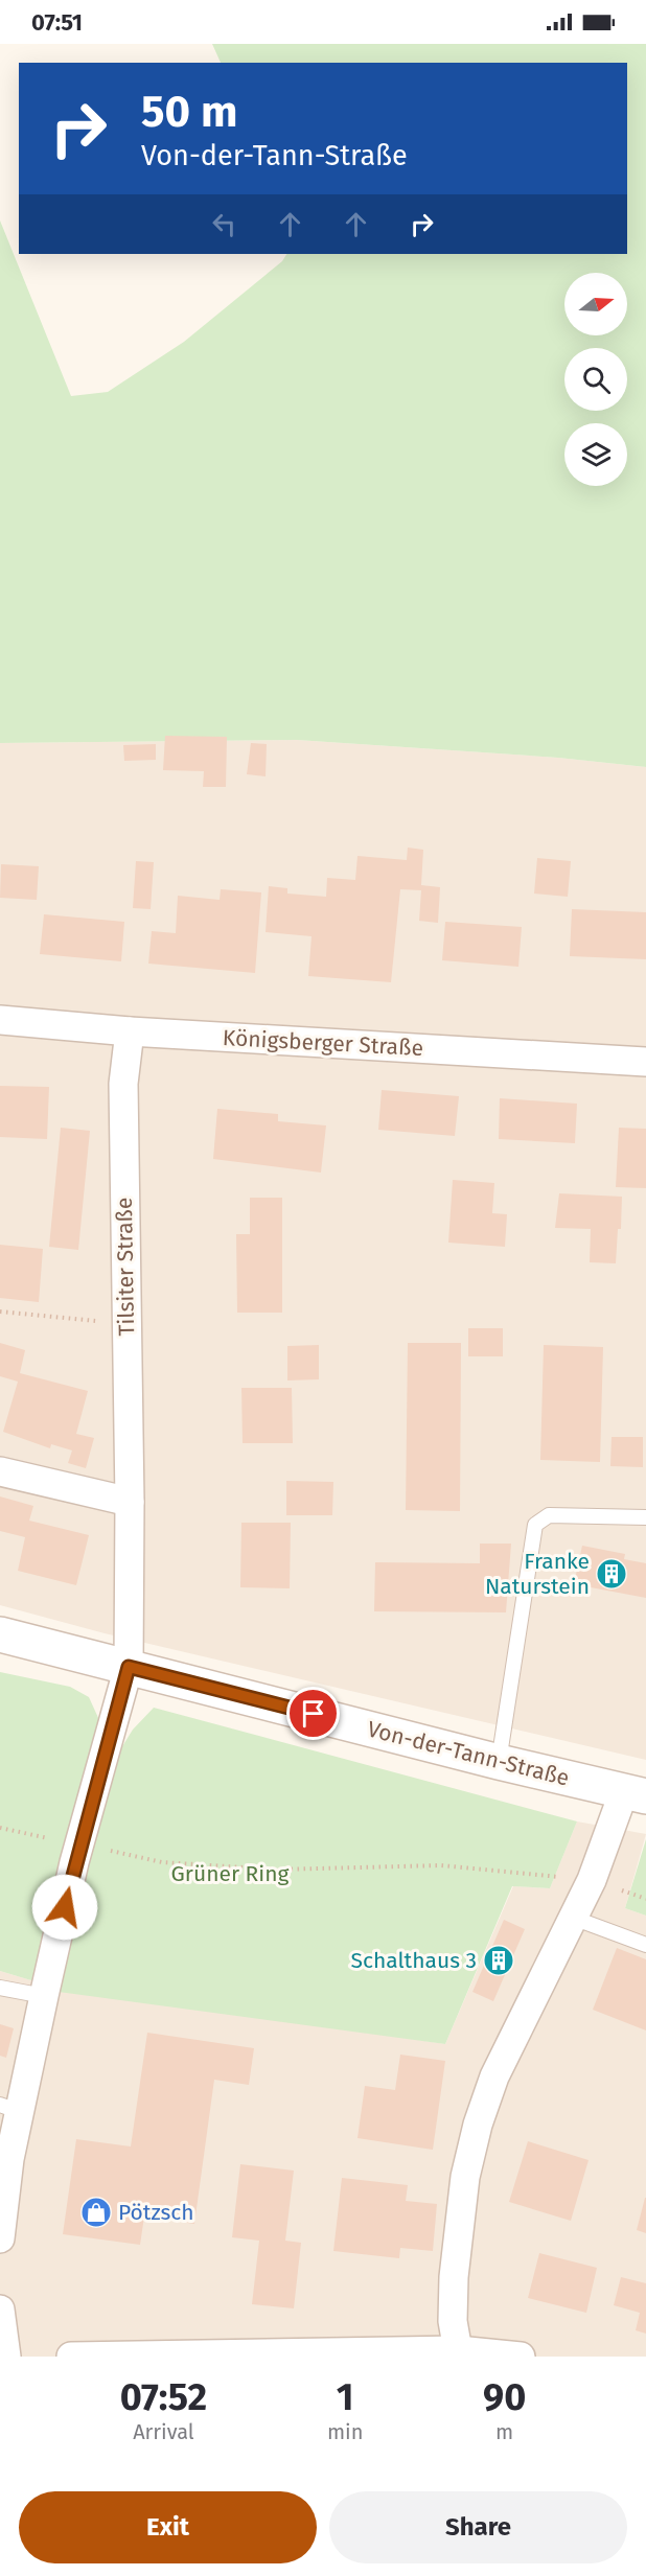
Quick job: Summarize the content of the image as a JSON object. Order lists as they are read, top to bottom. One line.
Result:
{"streets":{"street":["Königsberger Straße","Tilsiter Straße","Von-der-Tann-Straße"]},"crossings":[["Königsberger Straße","Tilsiter Straße"],["Tilsiter Straße","Von-der-Tann-Straße"]],"parks":["Grüner Ring"],"places":{"building":["Franke Naturstein","Schalthaus 3"],"shop":["Pötzsch"]},"north":"right","page":{"status":"07:51","turn":["50 m","Von-der-Tann-Straße"],"eta":["07:52","Arrival","1","min","90","m"],"buttons":["Exit","Share"]}}
